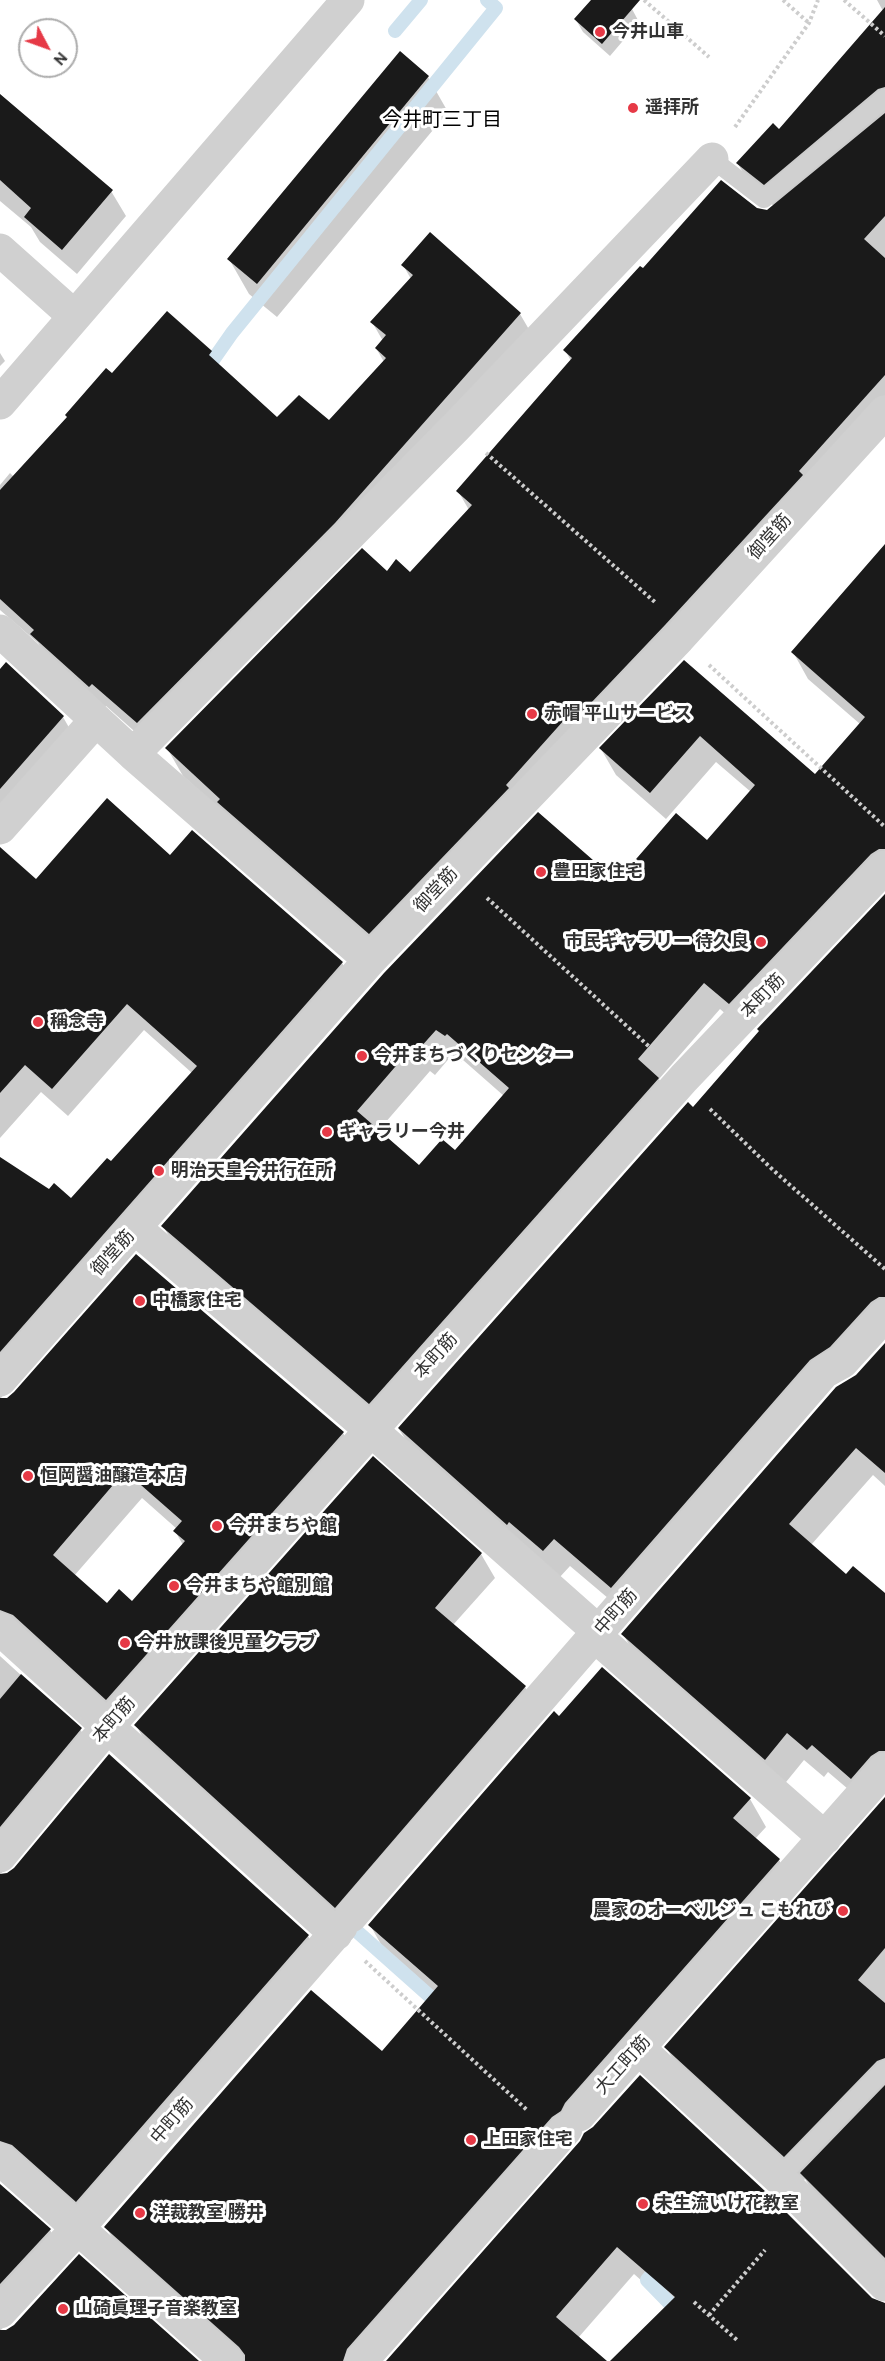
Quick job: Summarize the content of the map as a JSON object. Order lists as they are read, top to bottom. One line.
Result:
{"streets":{"street":["御堂筋","本町筋","中町筋","大工町筋"]},"districts":["今井町三丁目"],"places":["今井山車","遥拝所","赤帽 平山サービス","豊田家住宅","市民ギャラリー 待久良","稱念寺","今井まちづくりセンター","ギャラリー今井","明治天皇今井行在所","中橋家住宅","恒岡醤油醸造本店","今井まちや館","今井まちや館別館","今井放課後児童クラブ","農家のオーベルジュ こもれび","上田家住宅","未生流いけ花教室","洋裁教室 勝井","山碕眞理子音楽教室"],"north":"bottom right"}
